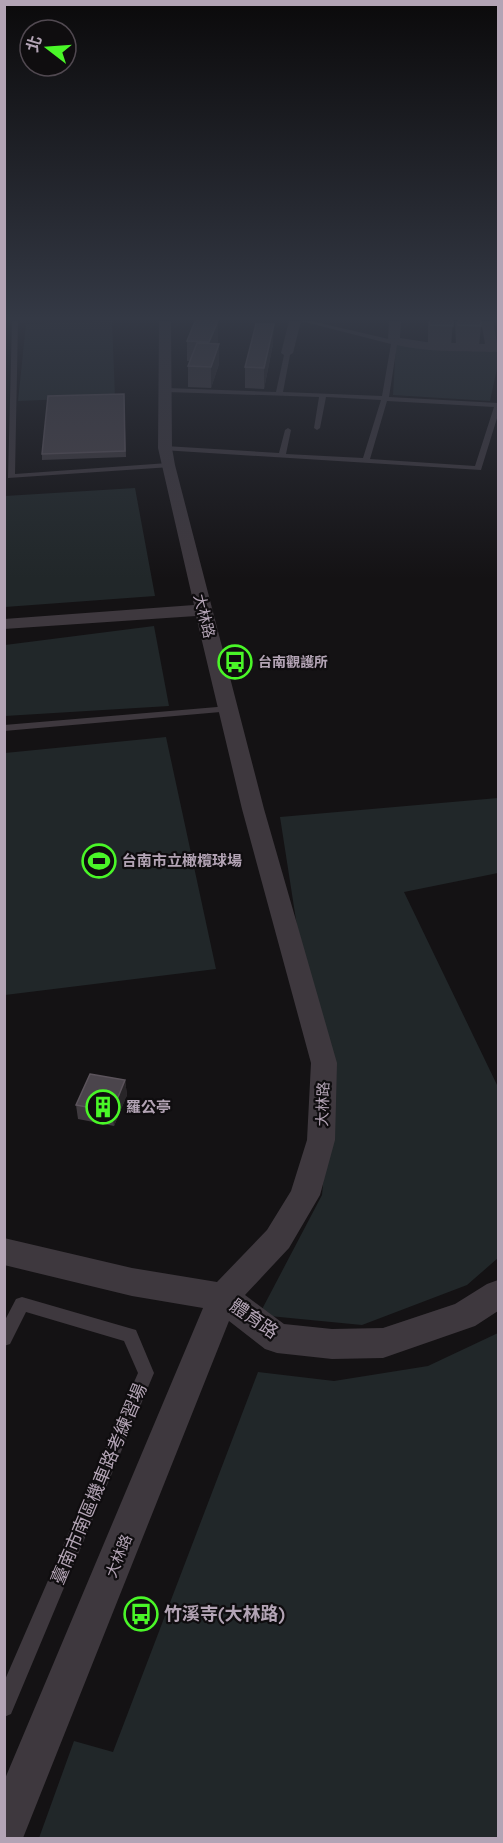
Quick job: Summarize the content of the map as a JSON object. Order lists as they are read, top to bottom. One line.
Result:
{"streets":{"street":["大林路","體育路"],"lane":["臺南市南區機車路考練習場"]},"crossings":[["大林路","體育路"]],"places":{"bus stop":["台南觀護所","竹溪寺(大林路)"],"sports":["台南市立橄欖球場"],"building":["羅公亭"]},"north":"left"}
